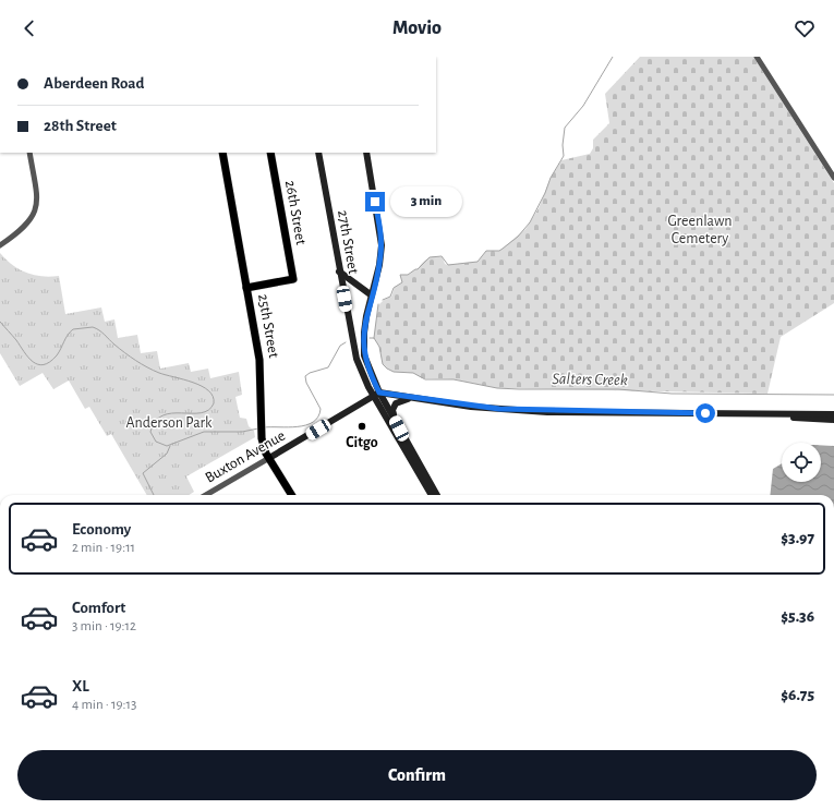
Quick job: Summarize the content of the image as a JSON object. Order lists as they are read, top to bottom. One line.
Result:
{"streets":{"main road":["26th Street","27th Street","25th Street","Buxton Avenue"]},"crossings":[["26th Street","25th Street"],["27th Street","Buxton Avenue"],["25th Street","Buxton Avenue"]],"water":["Salters Creek"],"parks":["Greenlawn Cemetery","Anderson Park"],"places":["Citgo"],"page":{"header":"Movio","banner":["Aberdeen Road","28th Street"],"bubble":"3 min","list":[{"name":"Economy","note":"2 min · 19:11","value":"$3.97"},{"name":"Comfort","note":"3 min · 19:12","value":"$5.36"},{"name":"XL","note":"4 min · 19:13","value":"$6.75"}],"buttons":"Confirm"}}
